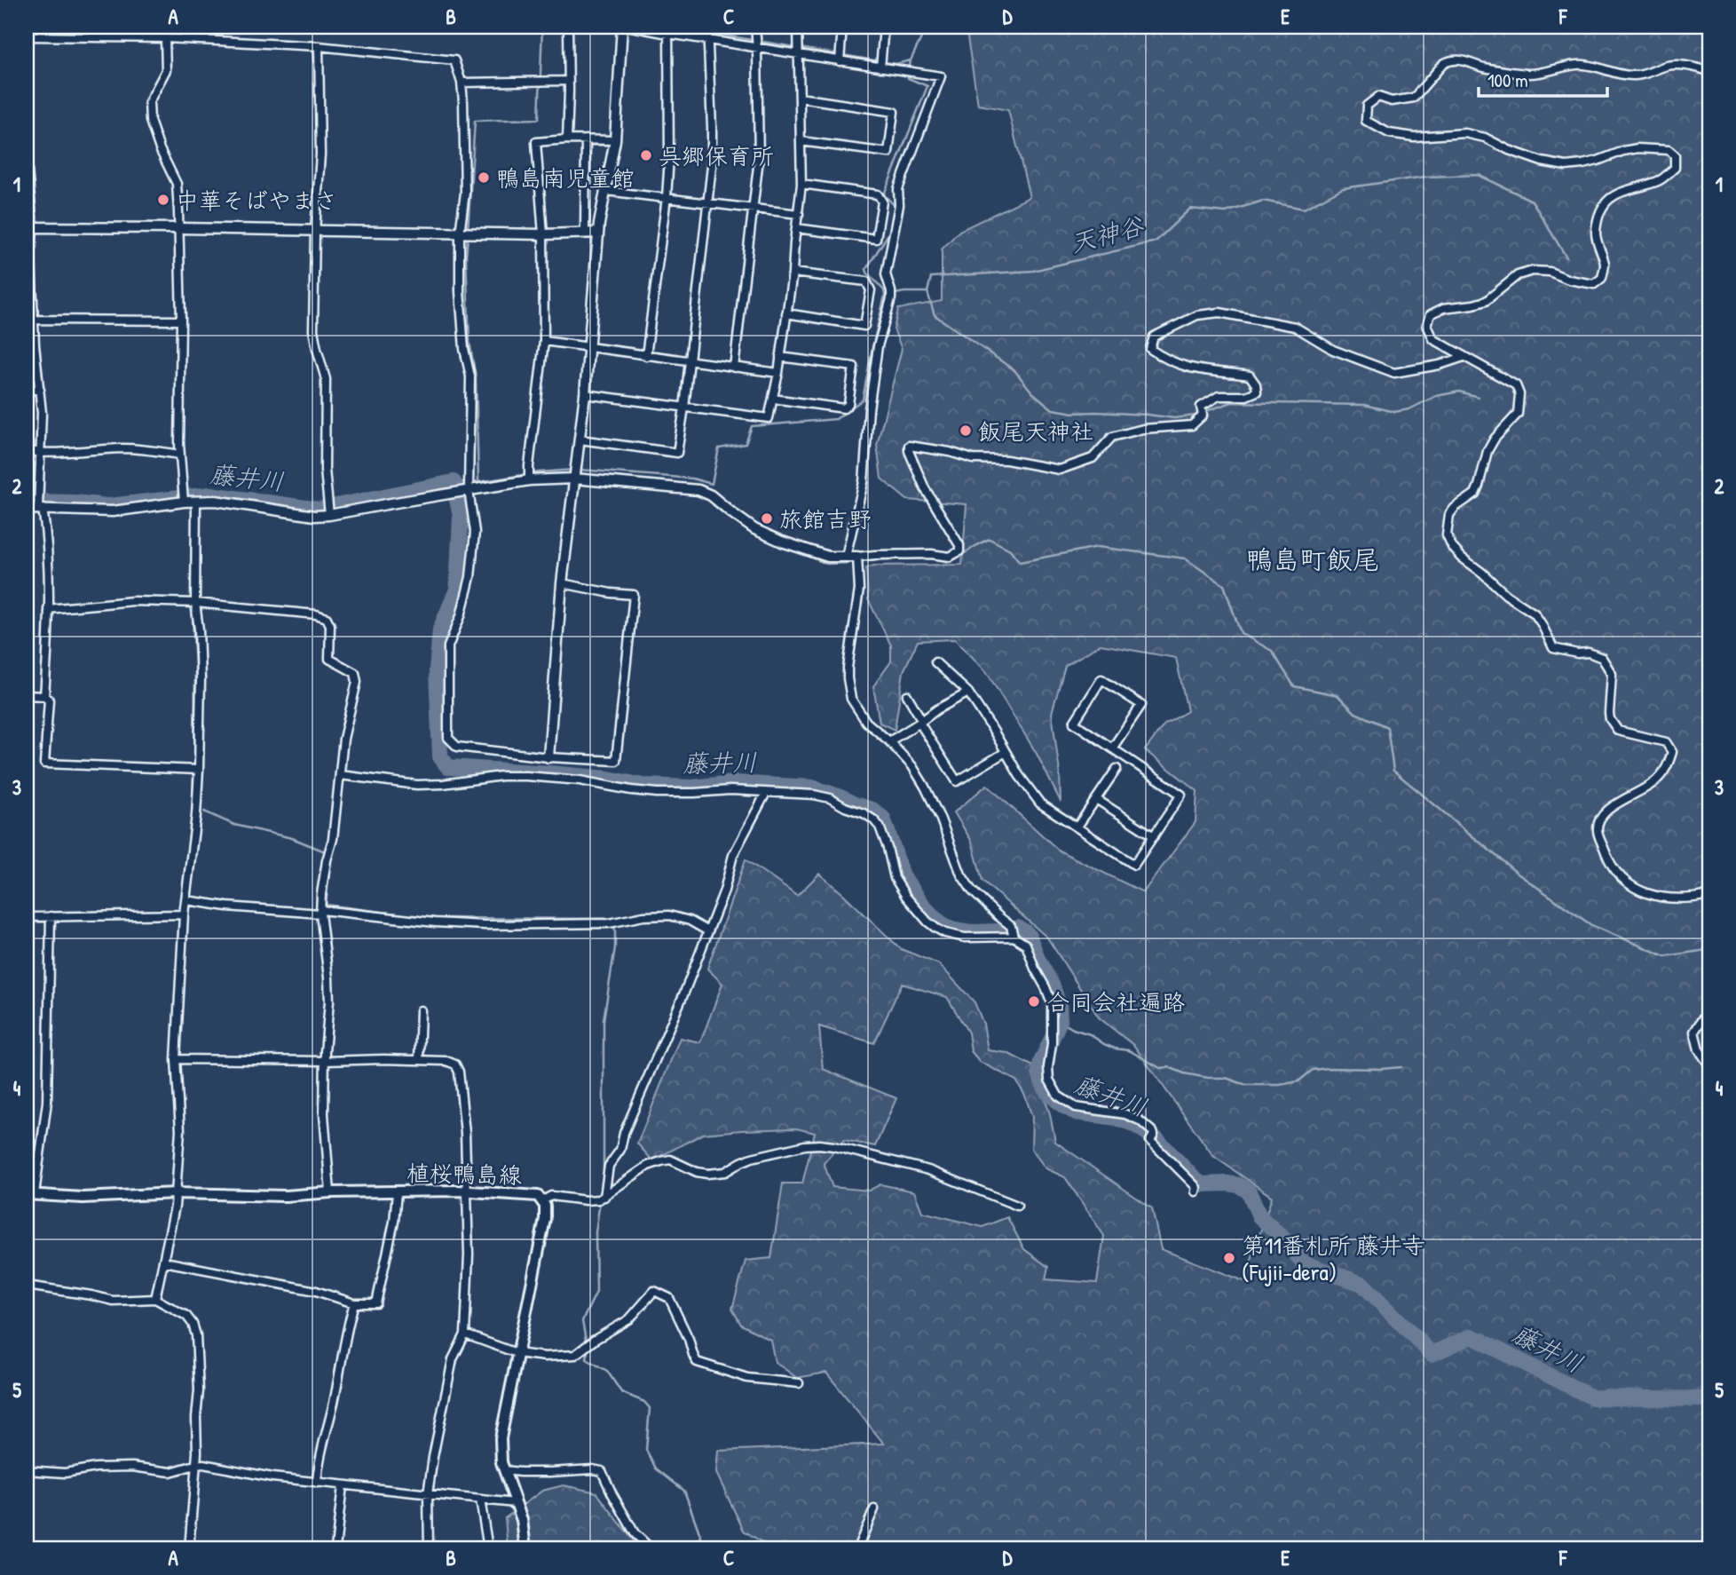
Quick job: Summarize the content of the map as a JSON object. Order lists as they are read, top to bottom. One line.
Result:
{"streets":{"main road":["植桜鴨島線"]},"districts":["鴨島町飯尾"],"water":["天神谷","藤井川"],"places":["呉郷保育所","鴨島南児童館","中華そばやまさ","飯尾天神社","旅館吉野","合同会社遍路","第11番札所 藤井寺 (Fujii-dera)"],"scale_bar":"100 m","grid":{"columns":["A","B","C","D","E","F"],"rows":["1","2","3","4","5"]}}
